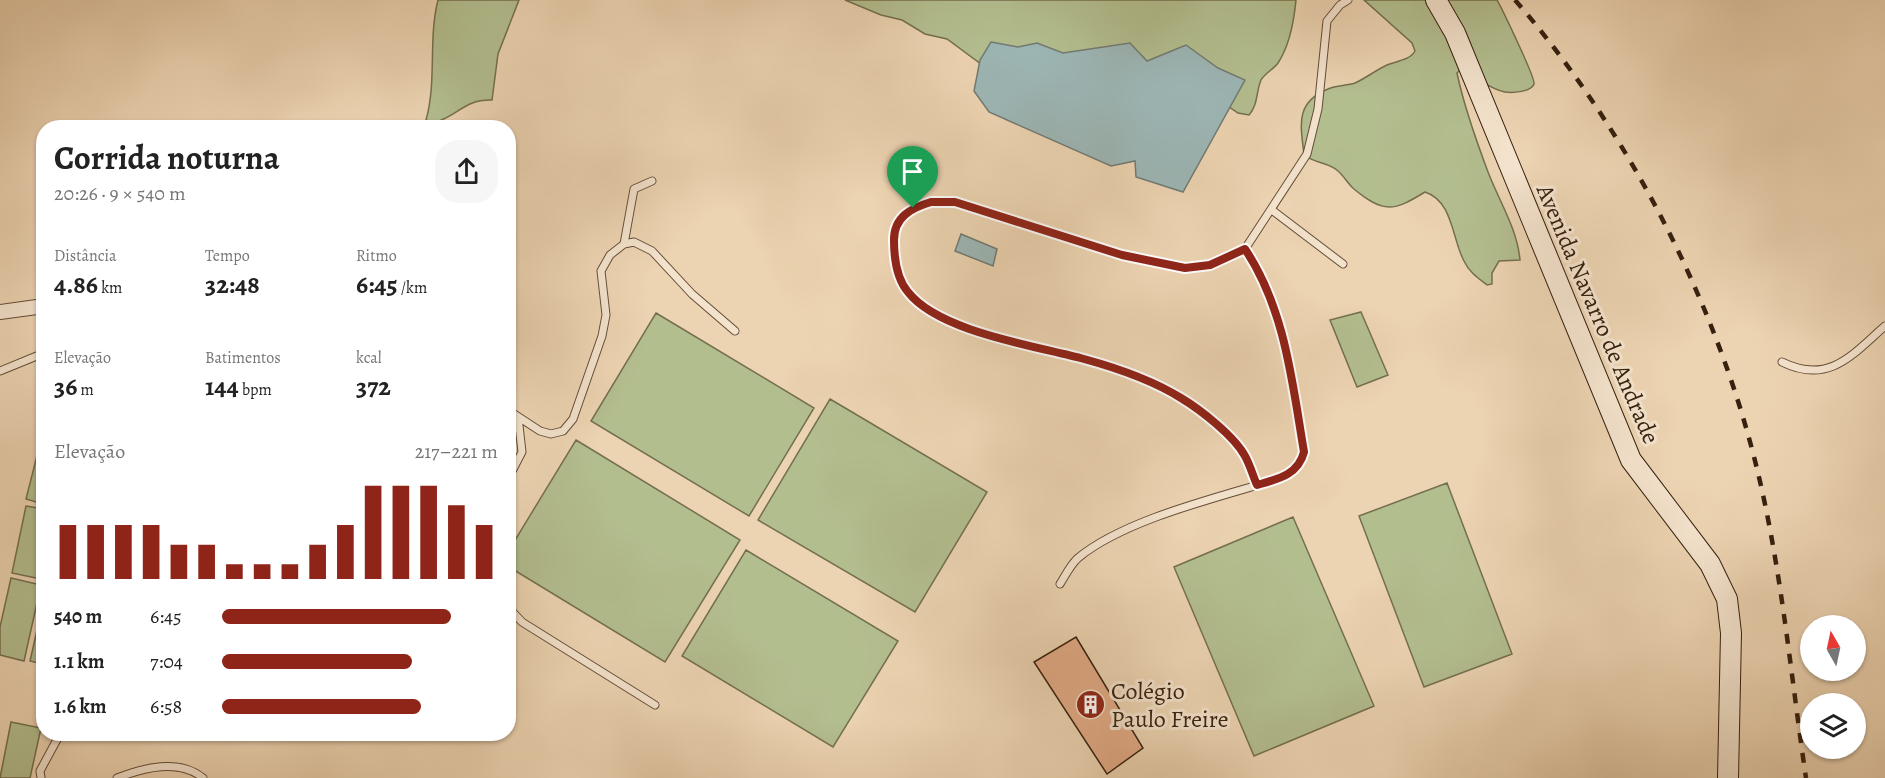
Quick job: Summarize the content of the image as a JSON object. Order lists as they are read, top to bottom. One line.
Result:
{"streets":{"street":["Avenida Navarro de Andrade"]},"places":{"building":["Colégio Paulo Freire"]},"north":"top","page":{"heading":["Corrida noturna","20:26 · 9 × 540 m"],"stats":[["Distância","4.86 km"],["Tempo","32:48"],["Ritmo","6:45 /km"],["Elevação","36 m"],["Batimentos","144 bpm"],["kcal","372"]],"chart":["Elevação","217–221 m"],"list":[{"name":"540 m","note":"6:45"},{"name":"1.1 km","note":"7:04"},{"name":"1.6 km","note":"6:58"}]}}
